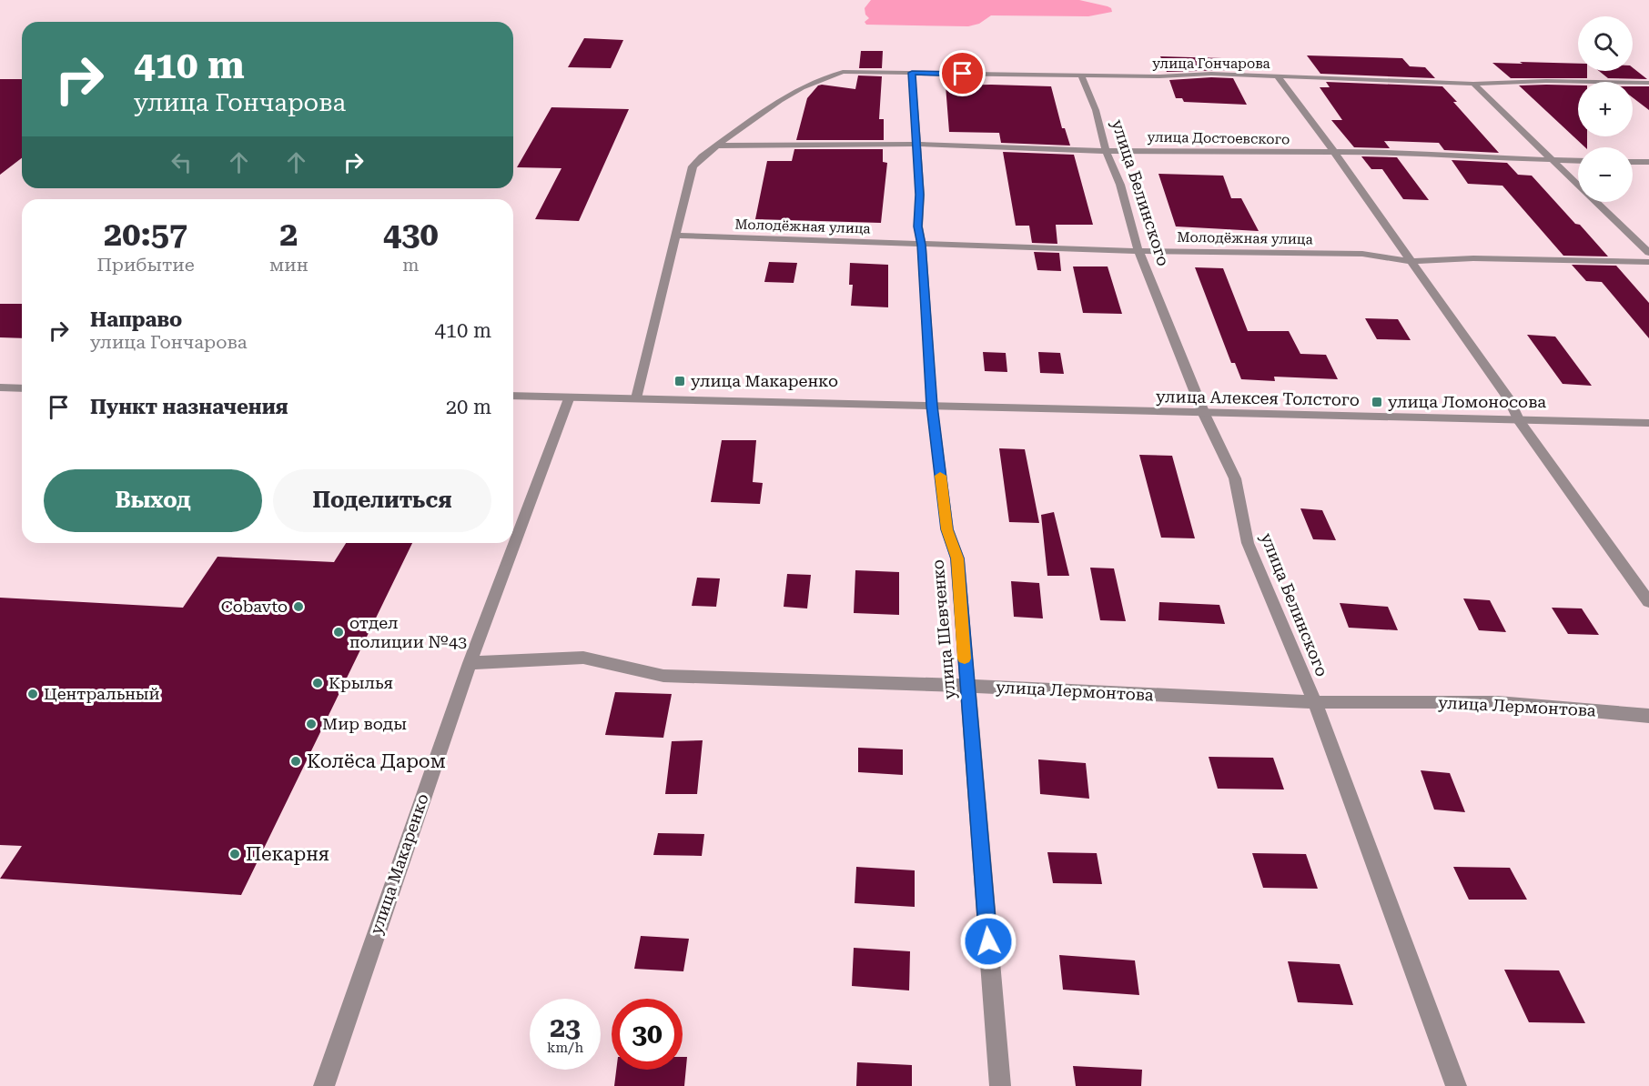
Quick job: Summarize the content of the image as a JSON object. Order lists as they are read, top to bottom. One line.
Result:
{"streets":{"street":["улица Гончарова","улица Достоевского","улица Белинского","Молодёжная улица","улица Алексея Толстого","улица Шевченко","улица Лермонтова","улица Макаренко"]},"crossings":[["улица Гончарова","улица Достоевского"],["улица Гончарова","улица Белинского"],["улица Гончарова","улица Шевченко"],["улица Достоевского","улица Белинского"],["улица Достоевского","улица Шевченко"],["улица Белинского","Молодёжная улица"],["улица Белинского","улица Алексея Толстого"],["улица Белинского","улица Лермонтова"],["Молодёжная улица","улица Шевченко"],["улица Алексея Толстого","улица Шевченко"],["улица Алексея Толстого","улица Макаренко"],["улица Шевченко","улица Лермонтова"],["улица Лермонтова","улица Макаренко"]],"places":{"transit":["улица Макаренко","улица Ломоносова"],"other":["Cobavto","отдел полиции №43","Крылья","Центральный","Мир воды","Колёса Даром","Пекарня"]},"page":{"map_buttons":["+","−"],"turn":["410 m","улица Гончарова"],"eta":["20:57","Прибытие","2","мин","430","m"],"list":[{"name":"Направо","note":"улица Гончарова","value":"410 m"},{"name":"Пункт назначения","value":"20 m"}],"buttons":["Выход","Поделиться"],"speed":"23 km/h","limit":"30"}}
